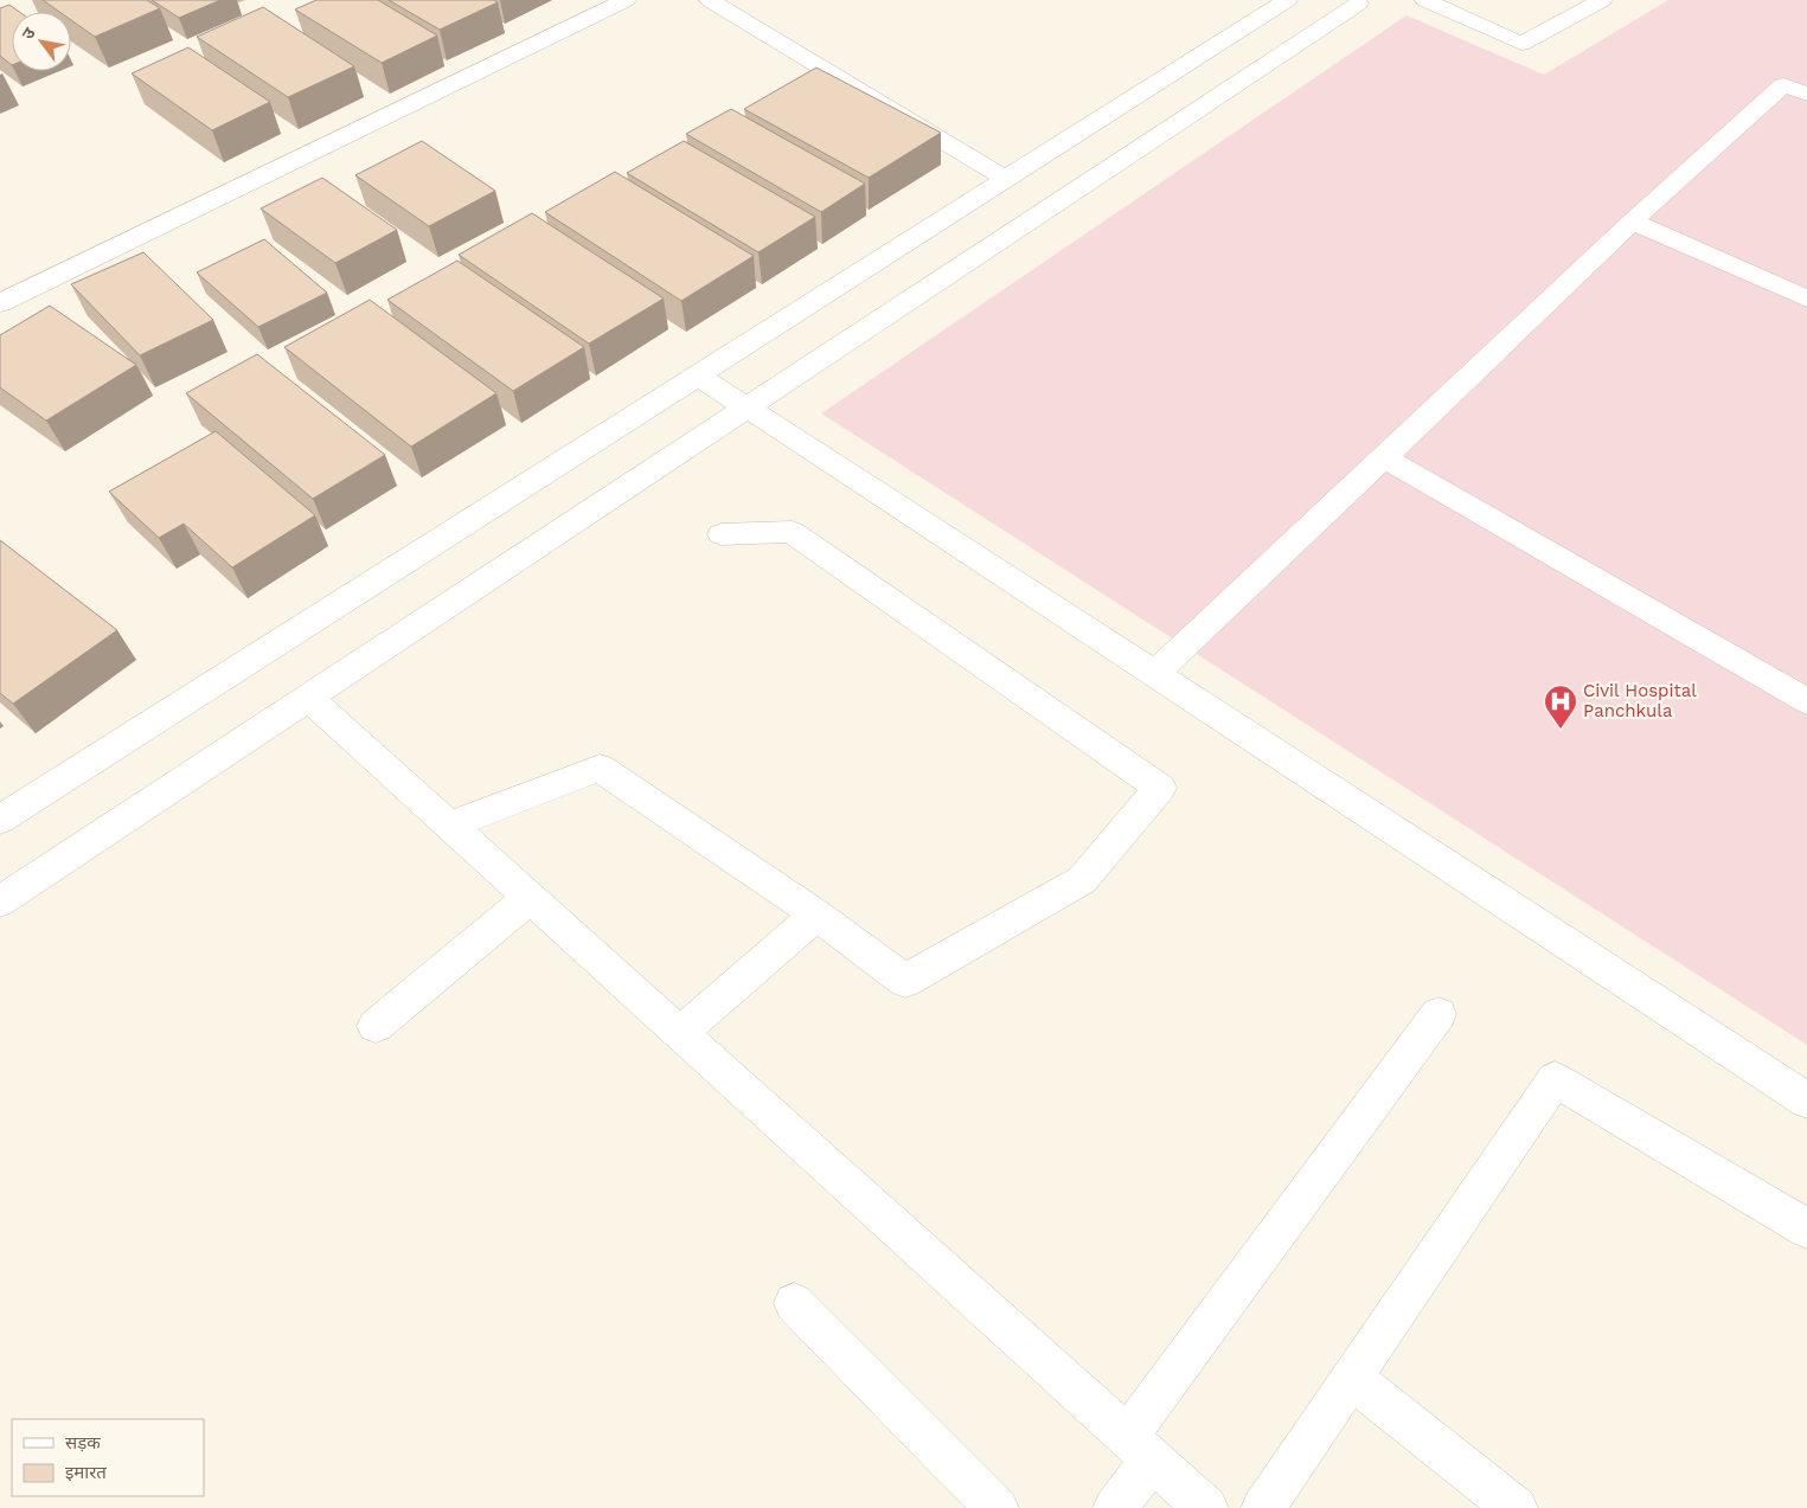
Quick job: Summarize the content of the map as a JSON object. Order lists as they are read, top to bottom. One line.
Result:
{"places":{"hospital":["Civil Hospital Panchkula"]},"legend":["सड़क","इमारत"],"north":"top left"}
